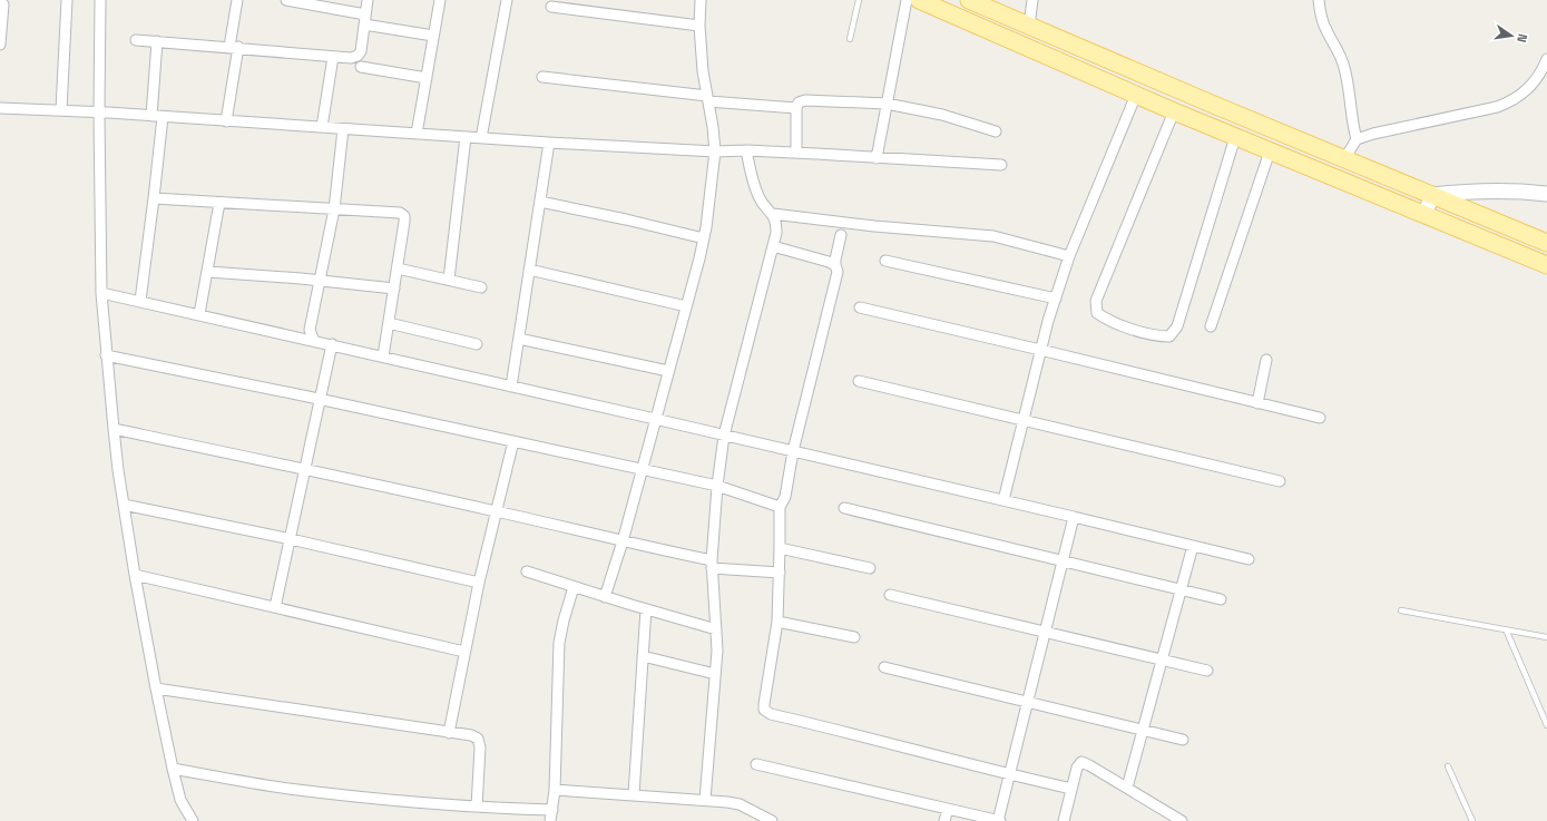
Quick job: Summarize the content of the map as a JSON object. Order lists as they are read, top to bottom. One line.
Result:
{"north":"right"}
